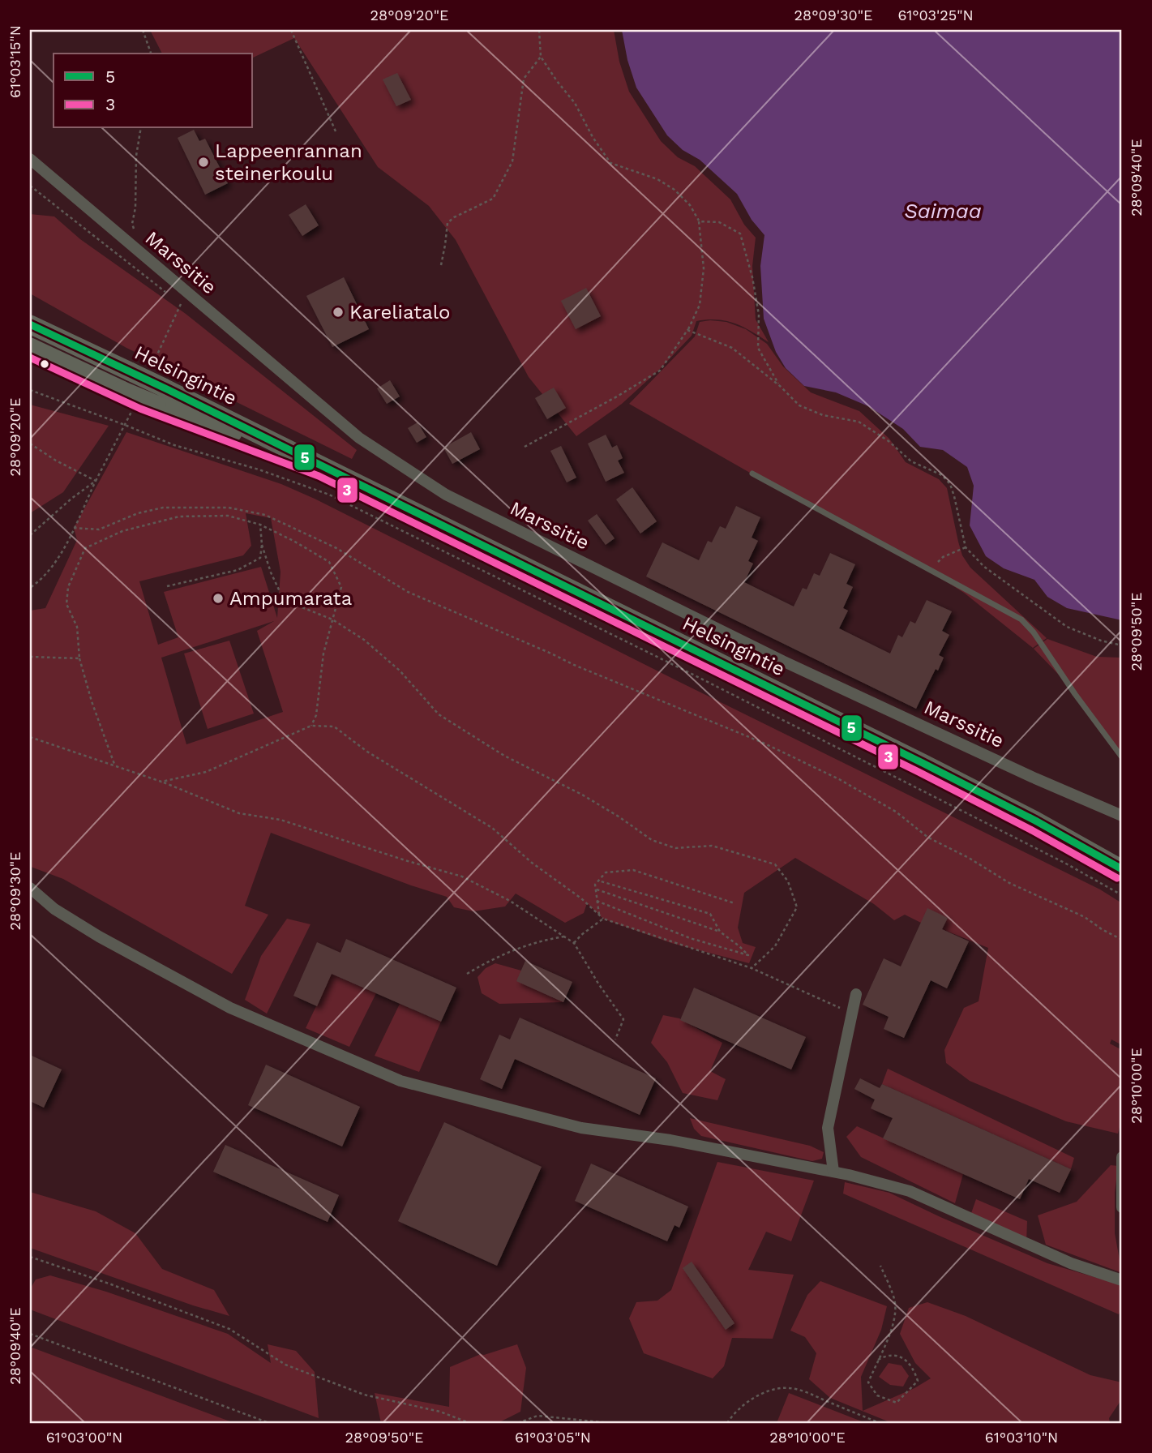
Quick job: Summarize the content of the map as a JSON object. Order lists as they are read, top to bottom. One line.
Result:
{"streets":{"main road":["Helsingintie"],"street":["Marssitie"]},"water":["Saimaa"],"places":["Lappeenrannan steinerkoulu","Kareliatalo","Ampumarata"],"lines":["transit line 5","transit line 3"],"legend":["5","3"],"coordinates":["28°09'20\"E","28°09'30\"E","61°03'25\"N","61°03'15\"N","28°09'40\"E","28°09'50\"E","28°10'00\"E","61°03'00\"N","61°03'05\"N","61°03'10\"N"]}
